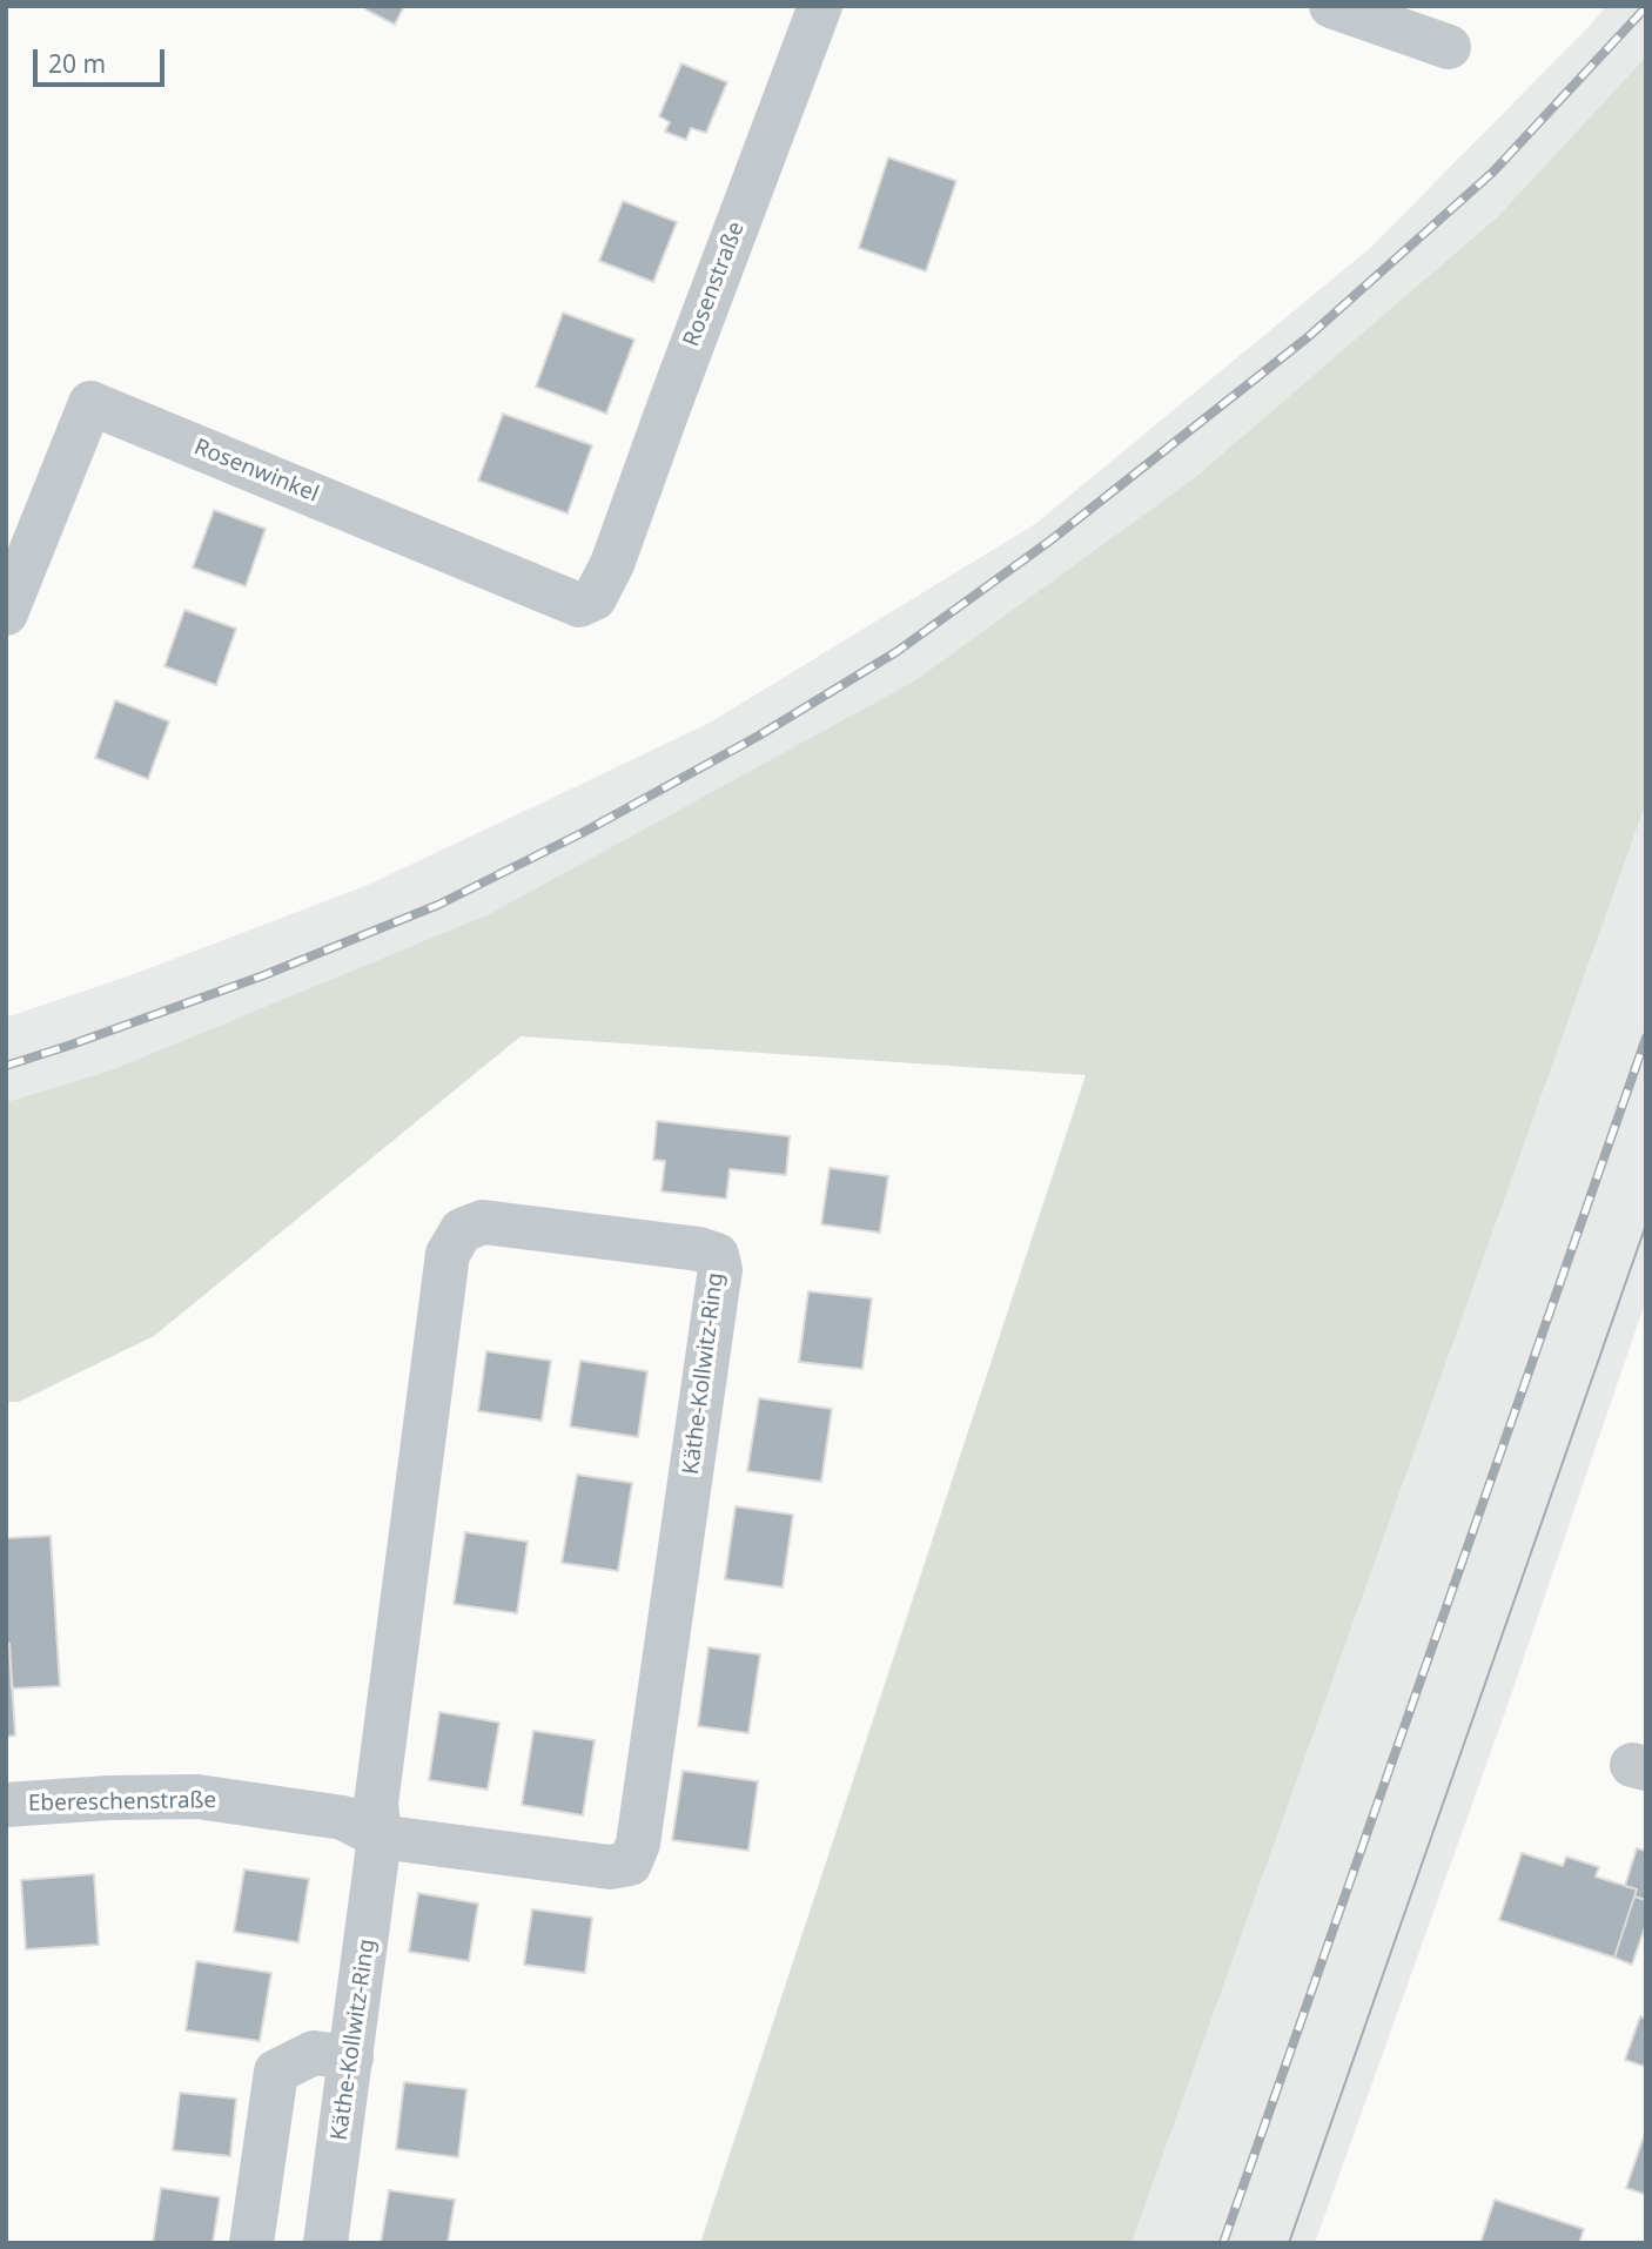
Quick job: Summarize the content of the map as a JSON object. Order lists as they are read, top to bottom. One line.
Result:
{"streets":{"street":["Rosenstraße","Rosenwinkel","Käthe-Kollwitz-Ring","Ebereschenstraße"]},"crossings":[["Rosenstraße","Rosenwinkel"],["Käthe-Kollwitz-Ring","Ebereschenstraße"]],"scale_bar":"20 m"}
